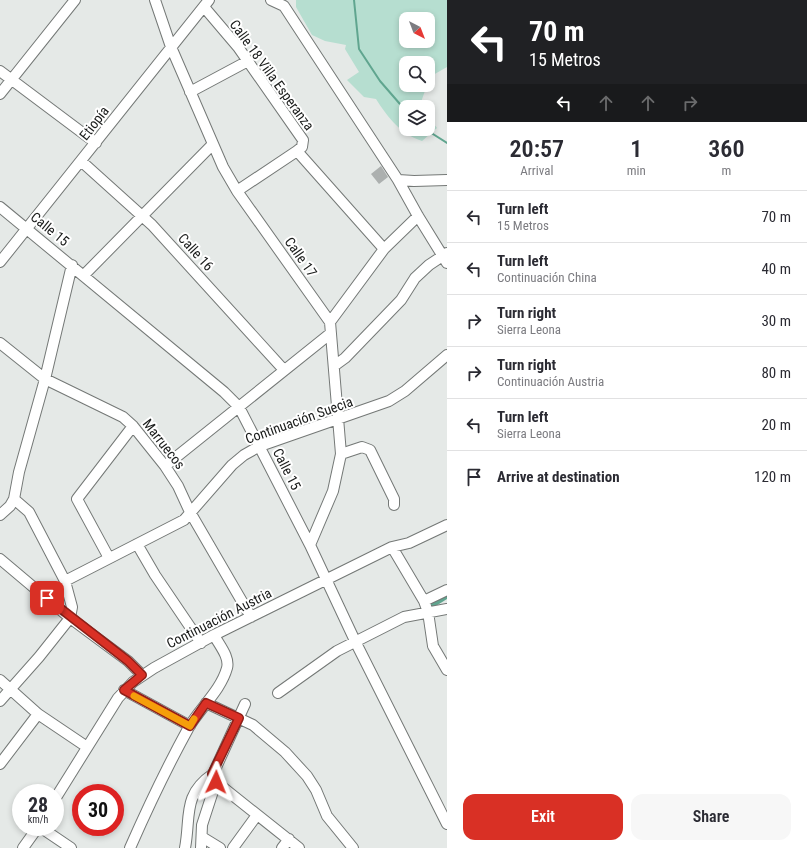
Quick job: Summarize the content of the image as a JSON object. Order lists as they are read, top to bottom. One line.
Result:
{"streets":{"street":["Calle 18 Villa Esperanza","Etiopía","Calle 15","Calle 16","Calle 17","Continuación Suecia","Marruecos","Continuación Austria"]},"crossings":[["Calle 18 Villa Esperanza","Etiopía"],["Etiopía","Calle 15"],["Etiopía","Calle 16"],["Etiopía","Calle 17"],["Calle 15","Continuación Suecia"],["Calle 15","Continuación Austria"],["Continuación Suecia","Marruecos"],["Marruecos","Continuación Austria"]],"north":"bottom right","page":{"turn":["70 m","15 Metros"],"eta":["20:57","Arrival","1","min","360","m"],"list":[{"name":"Turn left","note":"15 Metros","value":"70 m"},{"name":"Turn left","note":"Continuación China","value":"40 m"},{"name":"Turn right","note":"Sierra Leona","value":"30 m"},{"name":"Turn right","note":"Continuación Austria","value":"80 m"},{"name":"Turn left","note":"Sierra Leona","value":"20 m"},{"name":"Arrive at destination","value":"120 m"}],"speed":"28 km/h","limit":"30","buttons":["Exit","Share"]}}
